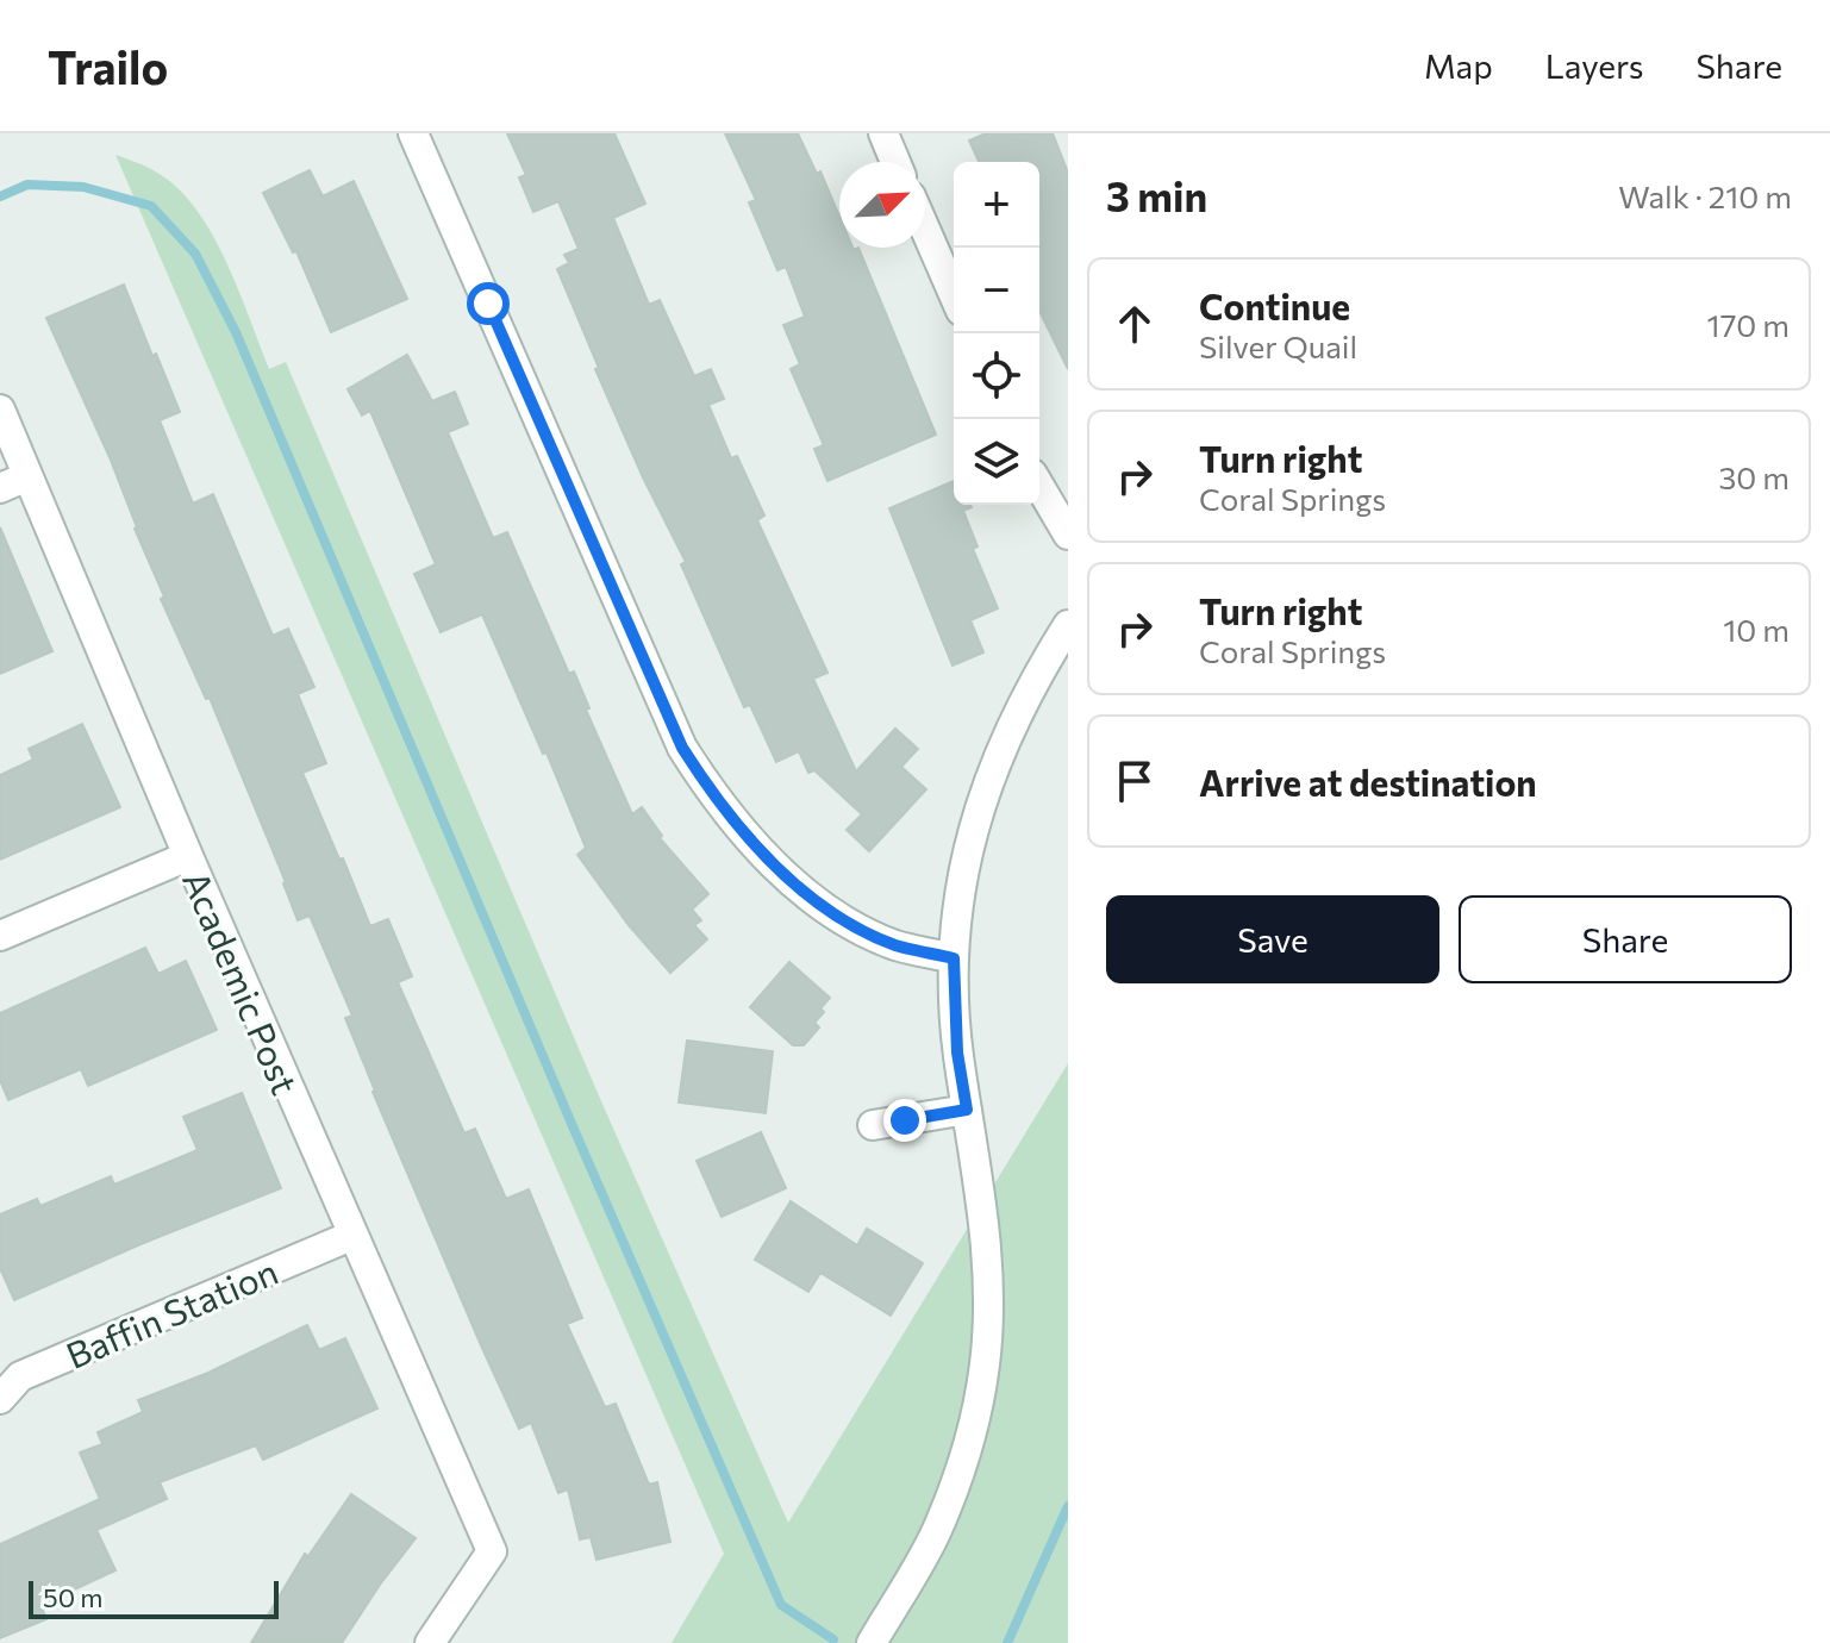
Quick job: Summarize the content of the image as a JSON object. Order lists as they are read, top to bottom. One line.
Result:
{"streets":{"street":["Academic Post","Baffin Station"]},"crossings":[["Academic Post","Baffin Station"]],"scale_bar":"50 m","north":"top right","page":{"header":"Trailo","nav":["Map","Layers","Share"],"heading":["3 min","Walk · 210 m"],"map_buttons":["+","−"],"list":[["Continue","Silver Quail","170 m"],["Turn right","Coral Springs","30 m"],["Turn right","Coral Springs","10 m"],"Arrive at destination"],"buttons":["Save","Share"],"scale":"50 m"}}
